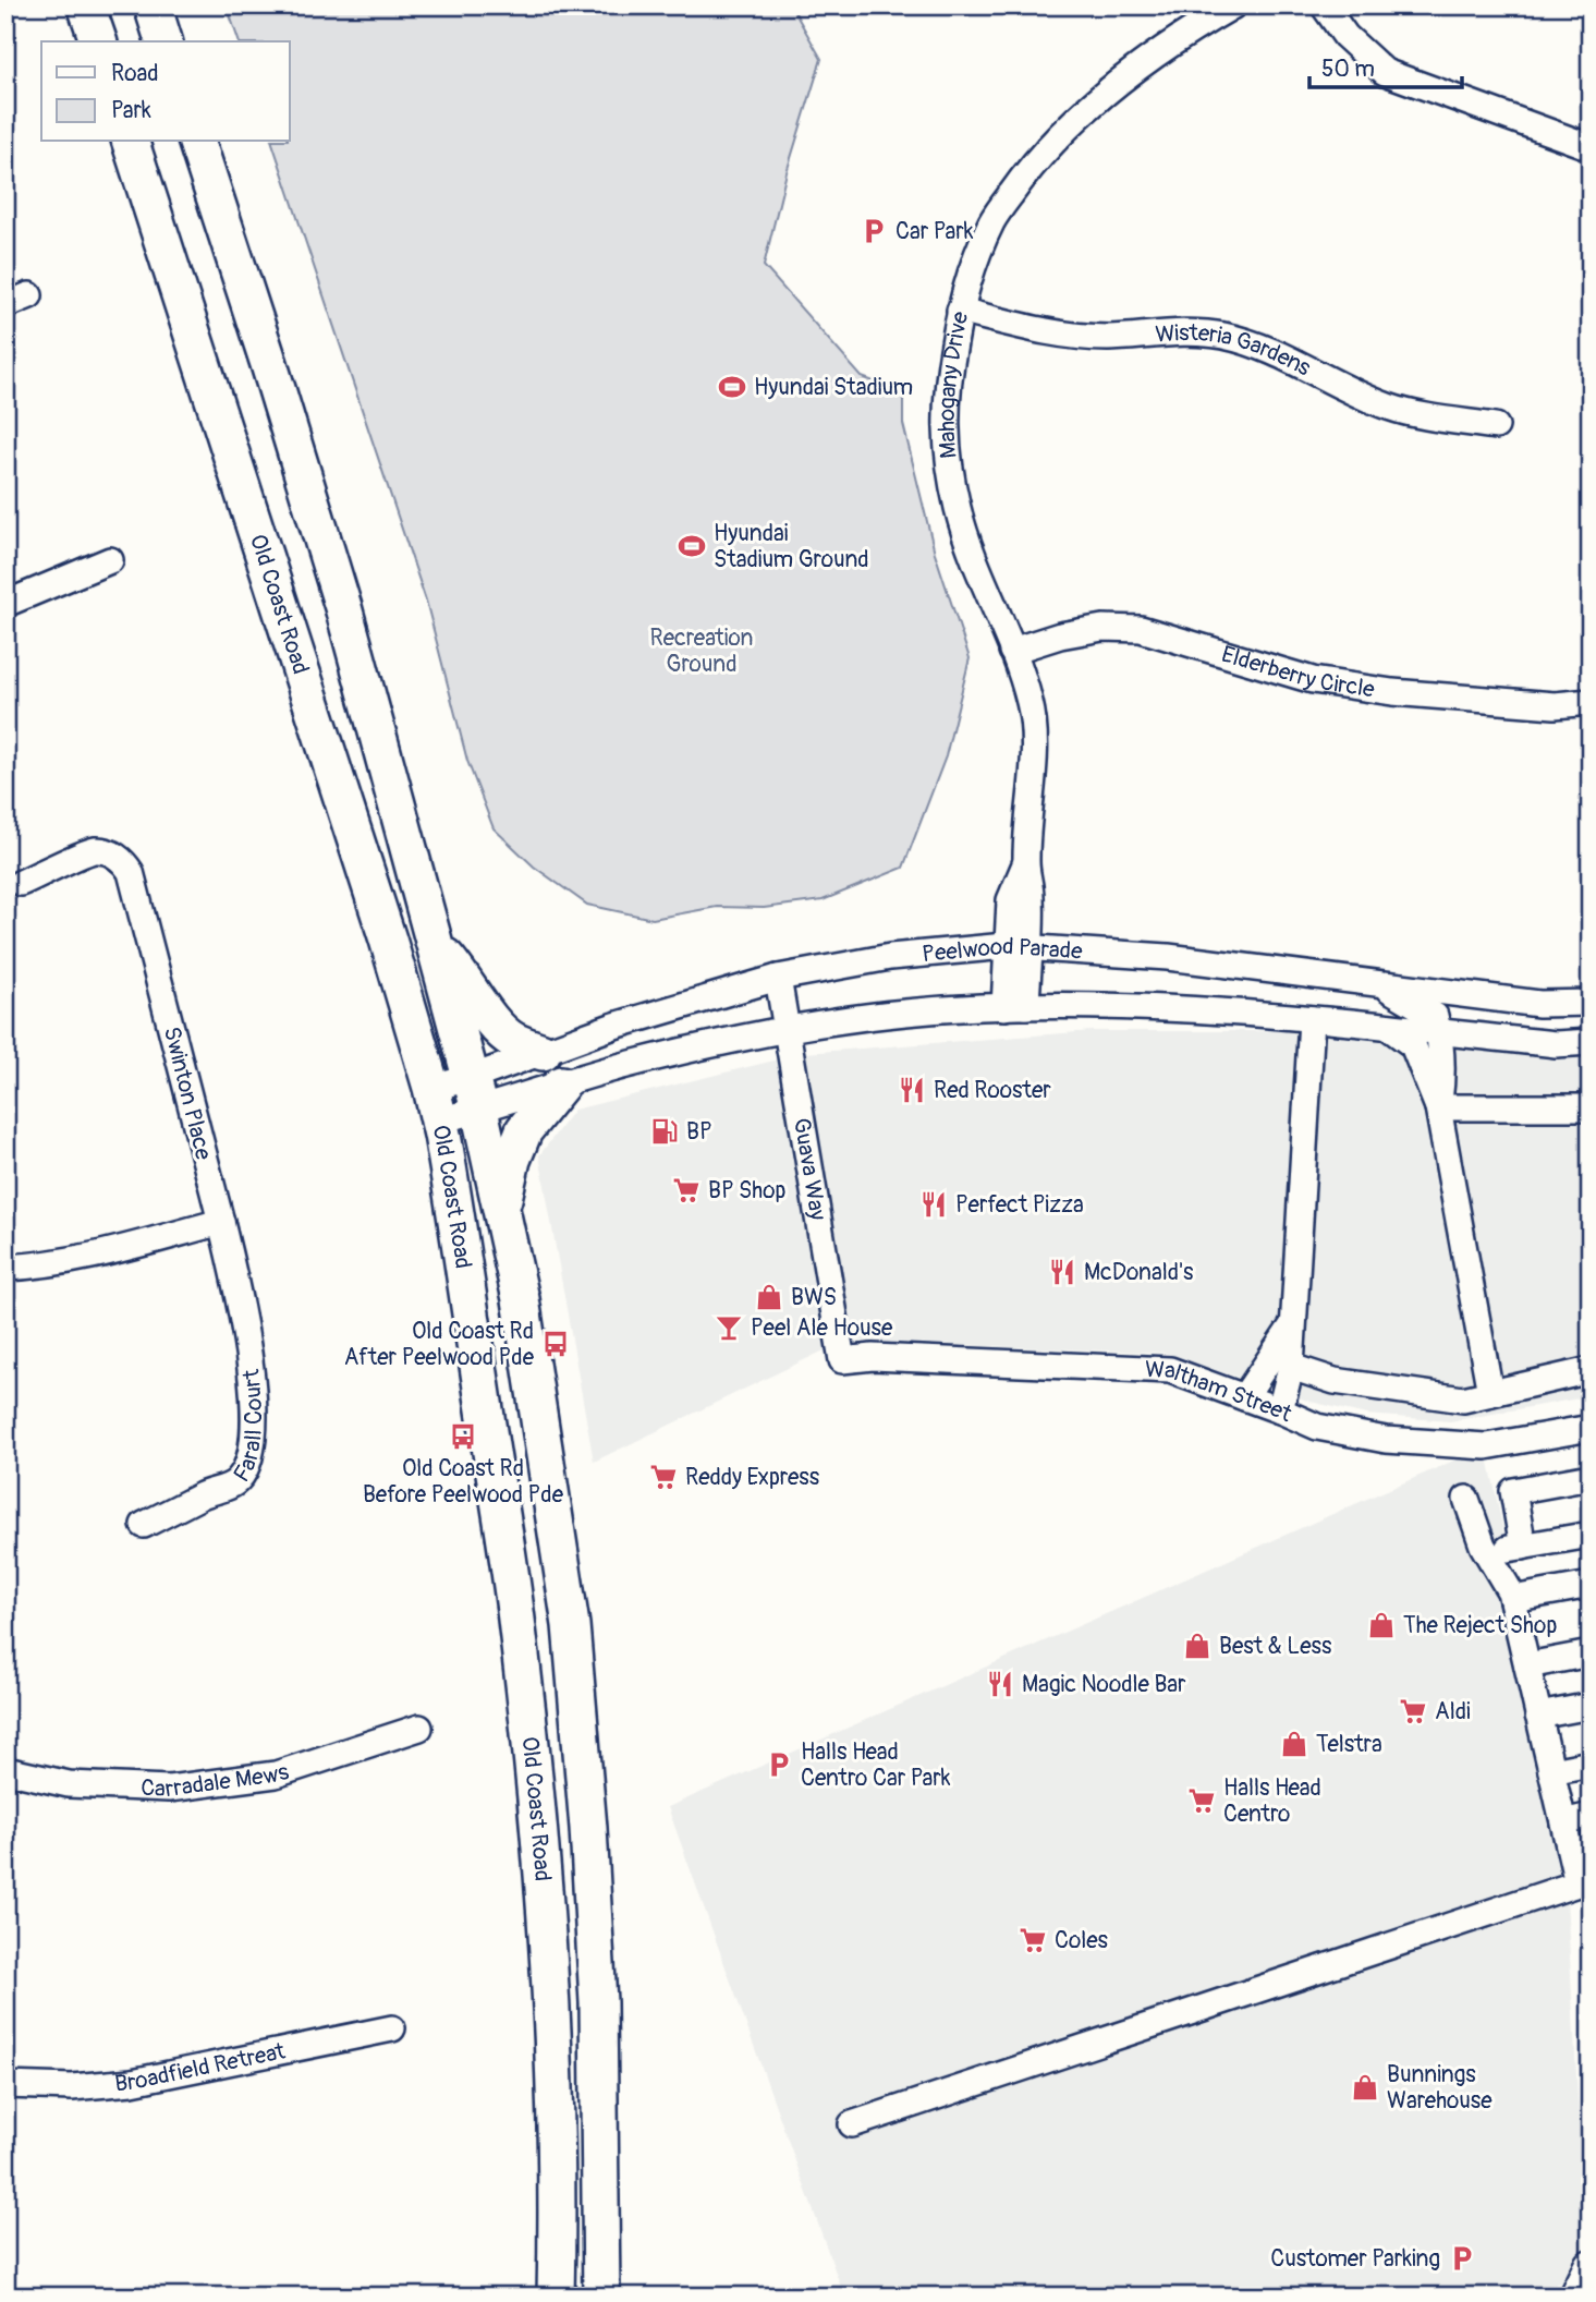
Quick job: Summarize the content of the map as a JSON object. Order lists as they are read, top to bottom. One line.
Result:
{"streets":{"highway":["Old Coast Road"],"street":["Wisteria Gardens","Mahogany Drive","Elderberry Circle","Peelwood Parade","Swinton Place","Guava Way","Waltham Street","Farall Court","Carradale Mews","Broadfield Retreat"]},"crossings":[["Wisteria Gardens","Mahogany Drive"],["Mahogany Drive","Elderberry Circle"],["Mahogany Drive","Peelwood Parade"],["Old Coast Road","Peelwood Parade"],["Peelwood Parade","Guava Way"],["Swinton Place","Farall Court"],["Guava Way","Waltham Street"]],"parks":["Recreation Ground"],"places":{"parking":["Car Park","Halls Head Centro Car Park","Customer Parking"],"sports":["Hyundai Stadium","Hyundai Stadium Ground"],"restaurant":["Red Rooster","Perfect Pizza","McDonald's","Magic Noodle Bar"],"fuel station":["BP"],"supermarket":["BP Shop","Reddy Express","Aldi","Halls Head Centro","Coles"],"shop":["BWS","The Reject Shop","Best & Less","Telstra","Bunnings Warehouse"],"bar":["Peel Ale House"],"bus stop":["Old Coast Rd After Peelwood Pde","Old Coast Rd Before Peelwood Pde"]},"legend":["Road","Park"],"scale_bar":"50 m"}
